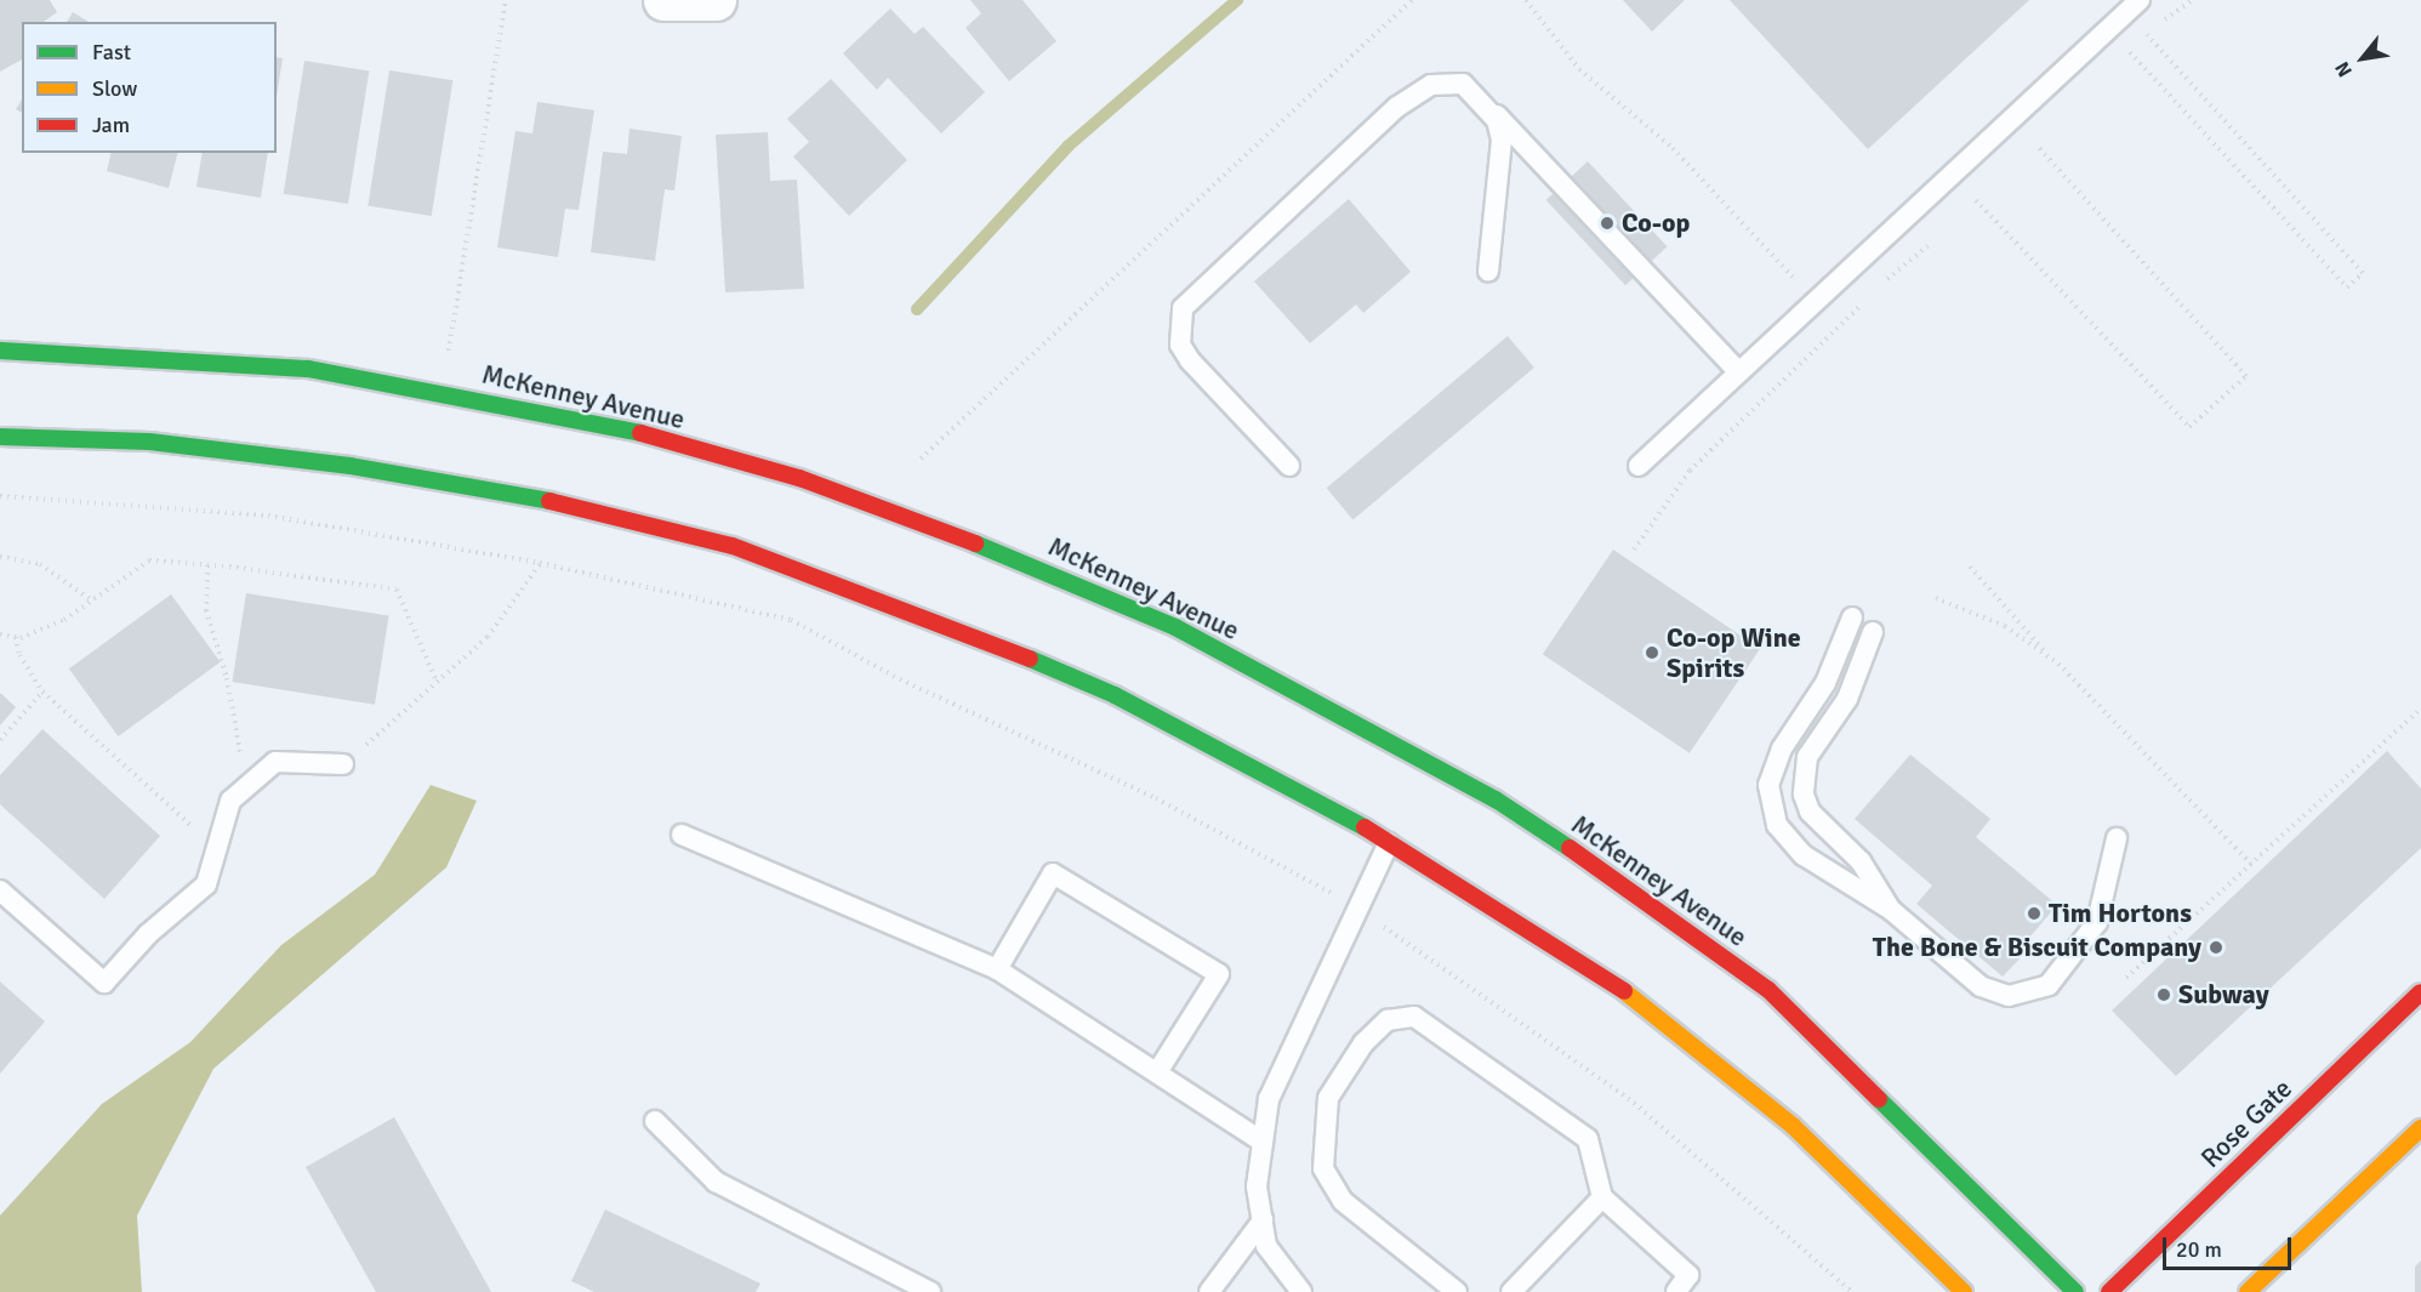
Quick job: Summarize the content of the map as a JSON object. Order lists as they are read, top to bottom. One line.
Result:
{"streets":{"main road":["McKenney Avenue","Rose Gate"]},"places":["Co-op","Co-op Wine Spirits","Tim Hortons","The Bone & Biscuit Company","Subway"],"legend":["Fast","Slow","Jam"],"scale_bar":"20 m","north":"bottom left"}
